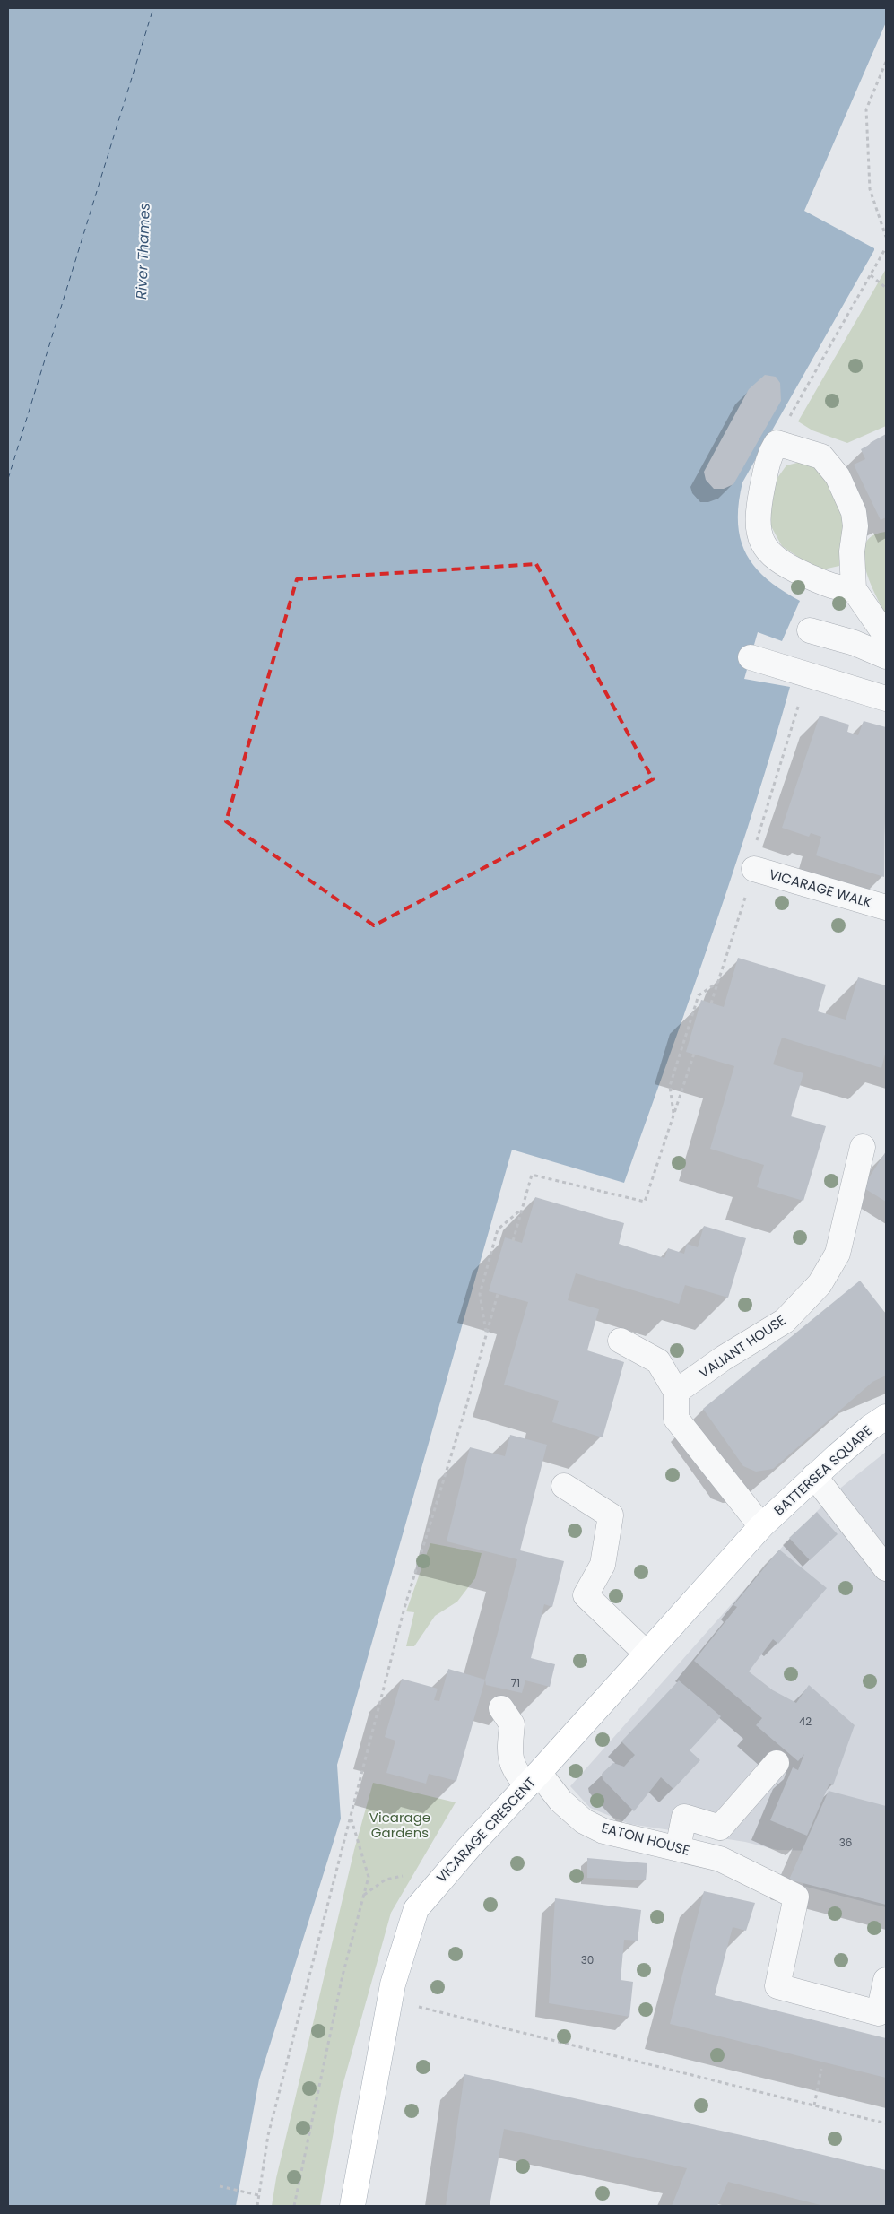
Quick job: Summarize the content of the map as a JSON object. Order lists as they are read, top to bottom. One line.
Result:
{"streets":{"main road":["BATTERSEA SQUARE","VICARAGE CRESCENT"],"street":["VICARAGE WALK","VALIANT HOUSE","EATON HOUSE"]},"crossings":[["BATTERSEA SQUARE","VICARAGE CRESCENT"],["VICARAGE CRESCENT","EATON HOUSE"]],"water":["River Thames"],"parks":["Vicarage Gardens"],"house_numbers":["71","42","36","30"]}
